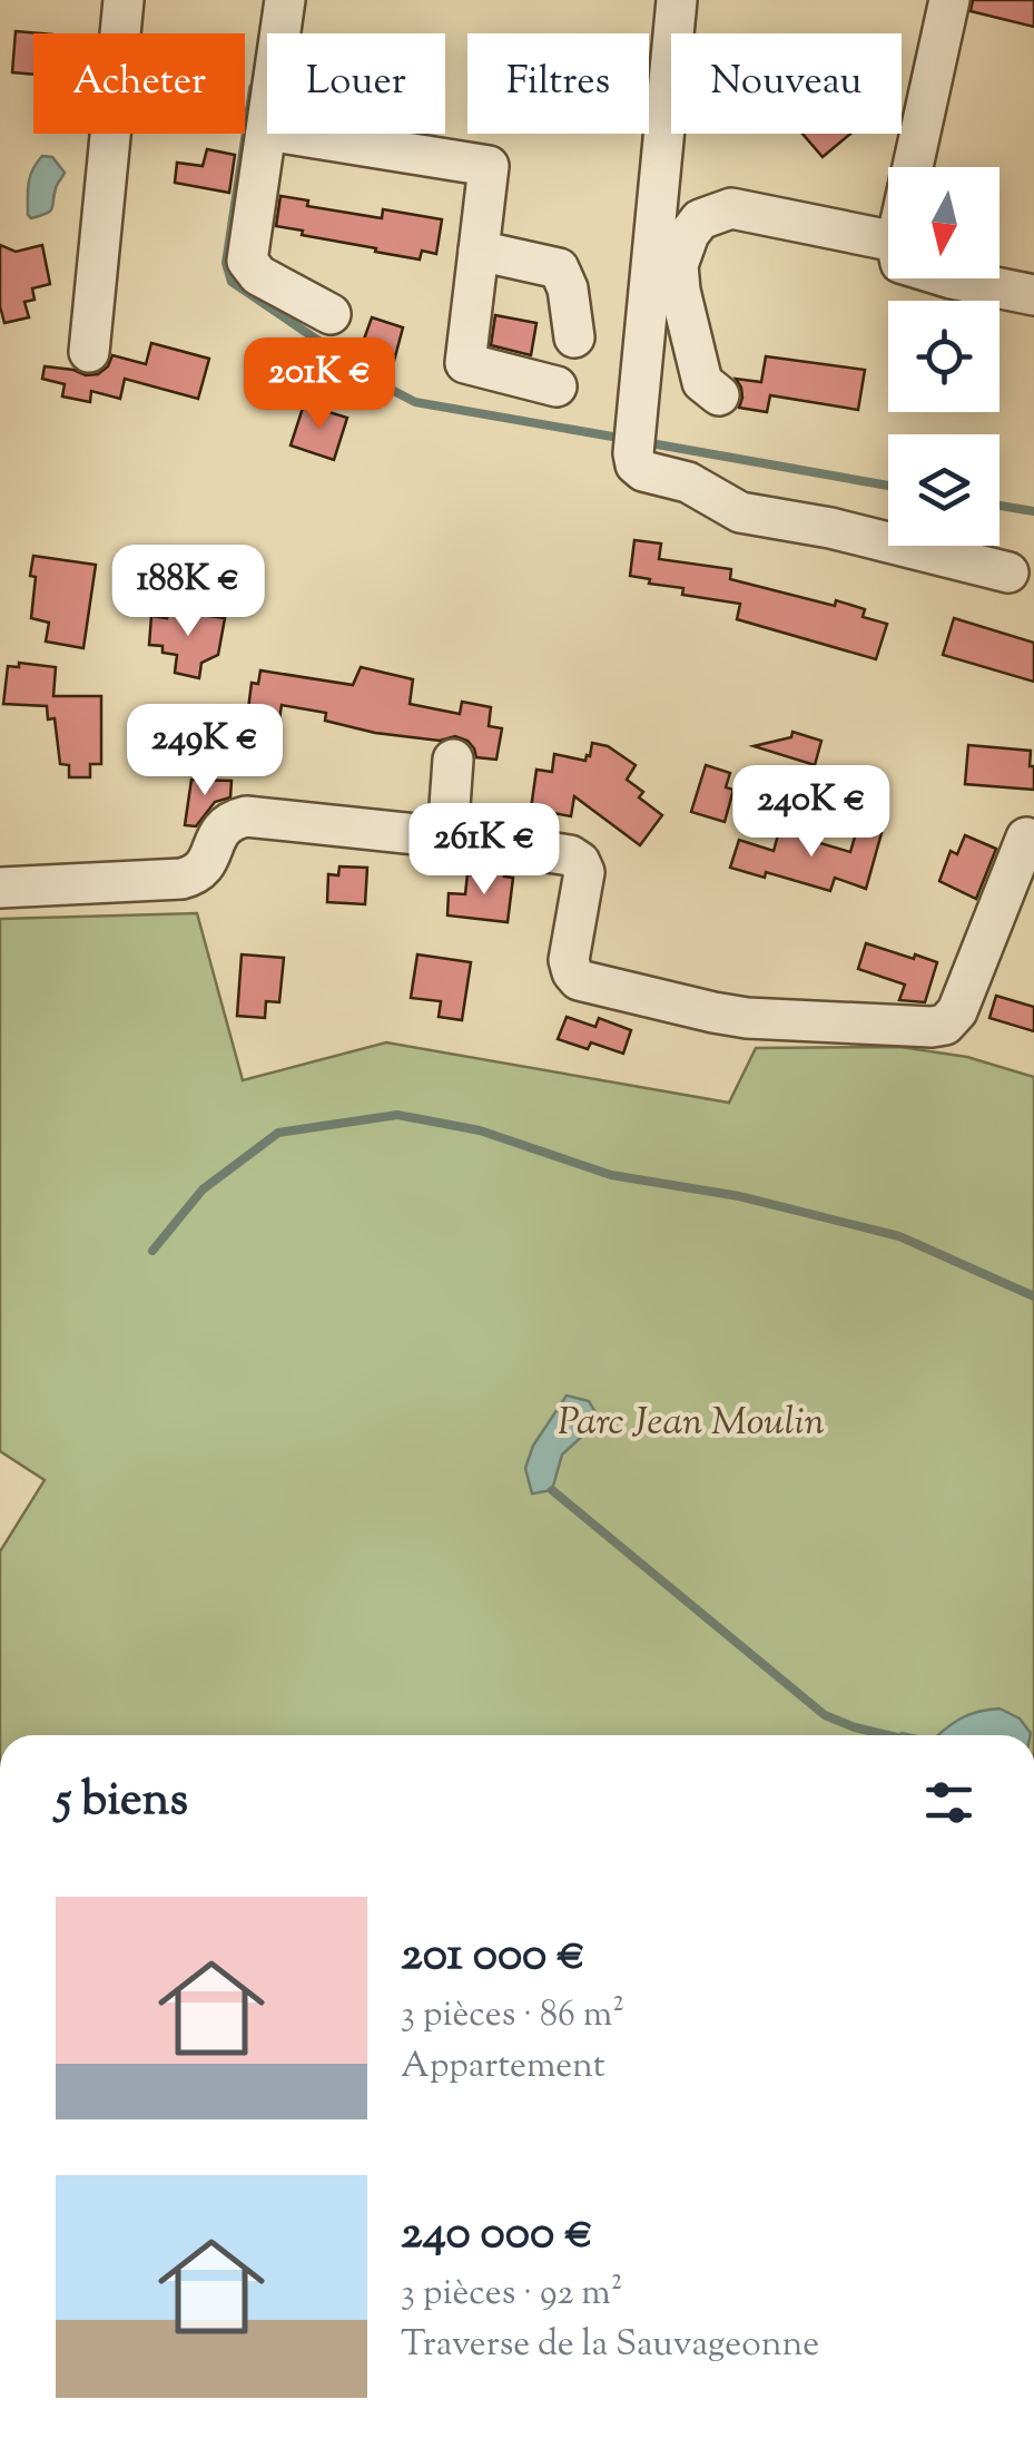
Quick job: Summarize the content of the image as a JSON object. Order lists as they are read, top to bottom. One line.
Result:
{"parks":["Parc Jean Moulin"],"north":"bottom","page":{"chip":["Acheter","Louer","Filtres","Nouveau"],"price":["201K €","188K €","249K €","240K €","261K €"],"heading":"5 biens","list":[{"name":"201 000 €","note":"3 pièces · 86 m² · Appartement"},{"name":"240 000 €","note":"3 pièces · 92 m² · Traverse de la Sauvageonne"}]}}
